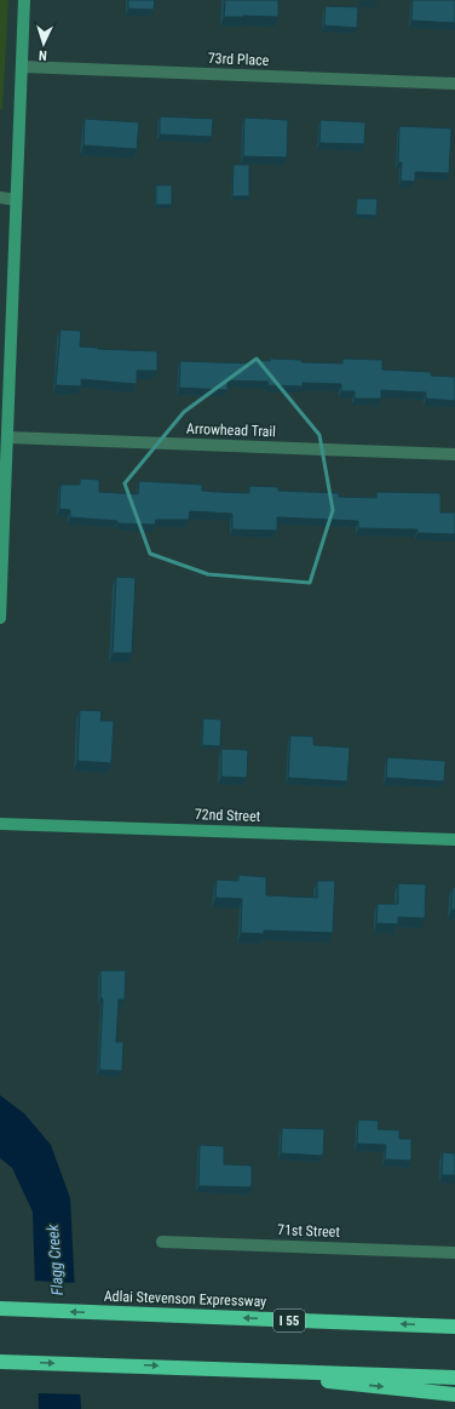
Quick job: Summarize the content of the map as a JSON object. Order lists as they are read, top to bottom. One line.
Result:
{"streets":{"highway":["Adlai Stevenson Expressway","I 55"],"street":["73rd Place","Arrowhead Trail","72nd Street","71st Street"]},"water":["Flagg Creek"],"north":"bottom"}
